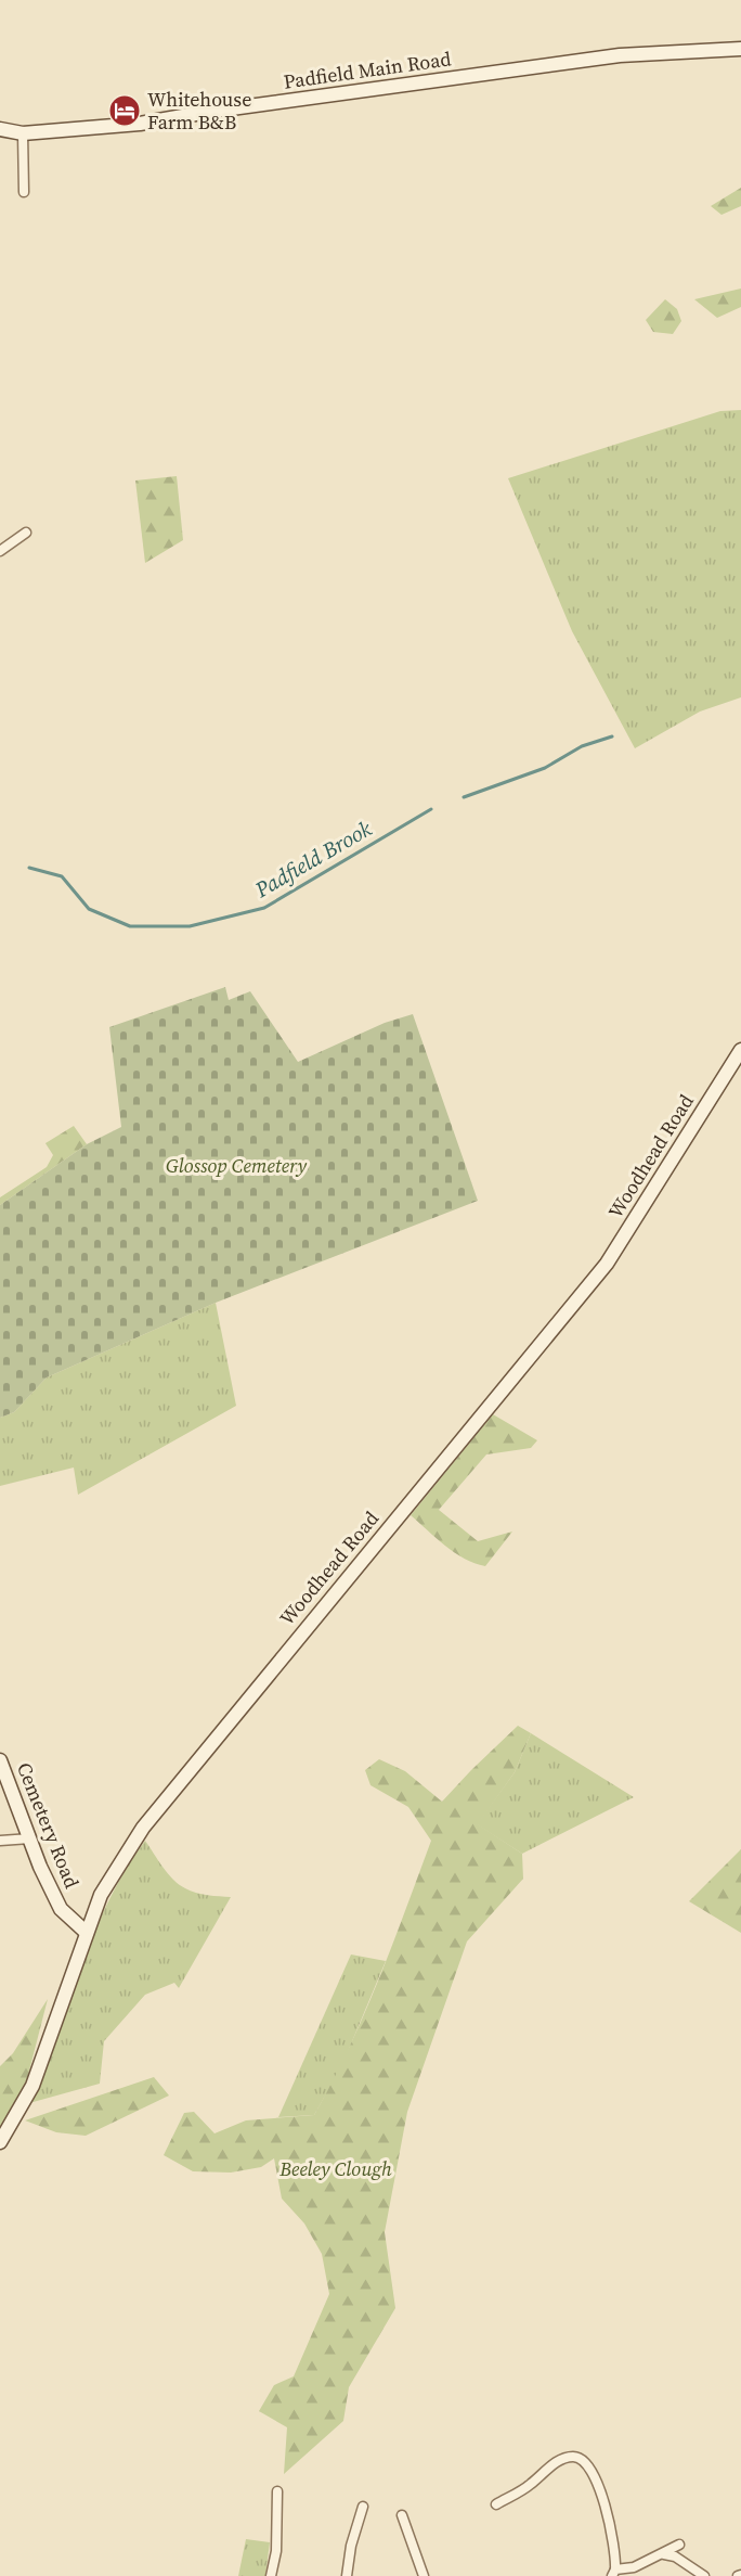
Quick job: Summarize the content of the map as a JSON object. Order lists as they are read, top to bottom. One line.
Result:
{"streets":{"main road":["Padfield Main Road","Woodhead Road","Cemetery Road"]},"crossings":[["Woodhead Road","Cemetery Road"]],"water":["Padfield Brook"],"parks":["Glossop Cemetery","Beeley Clough"],"places":{"hotel":["Whitehouse Farm B&B"]}}
